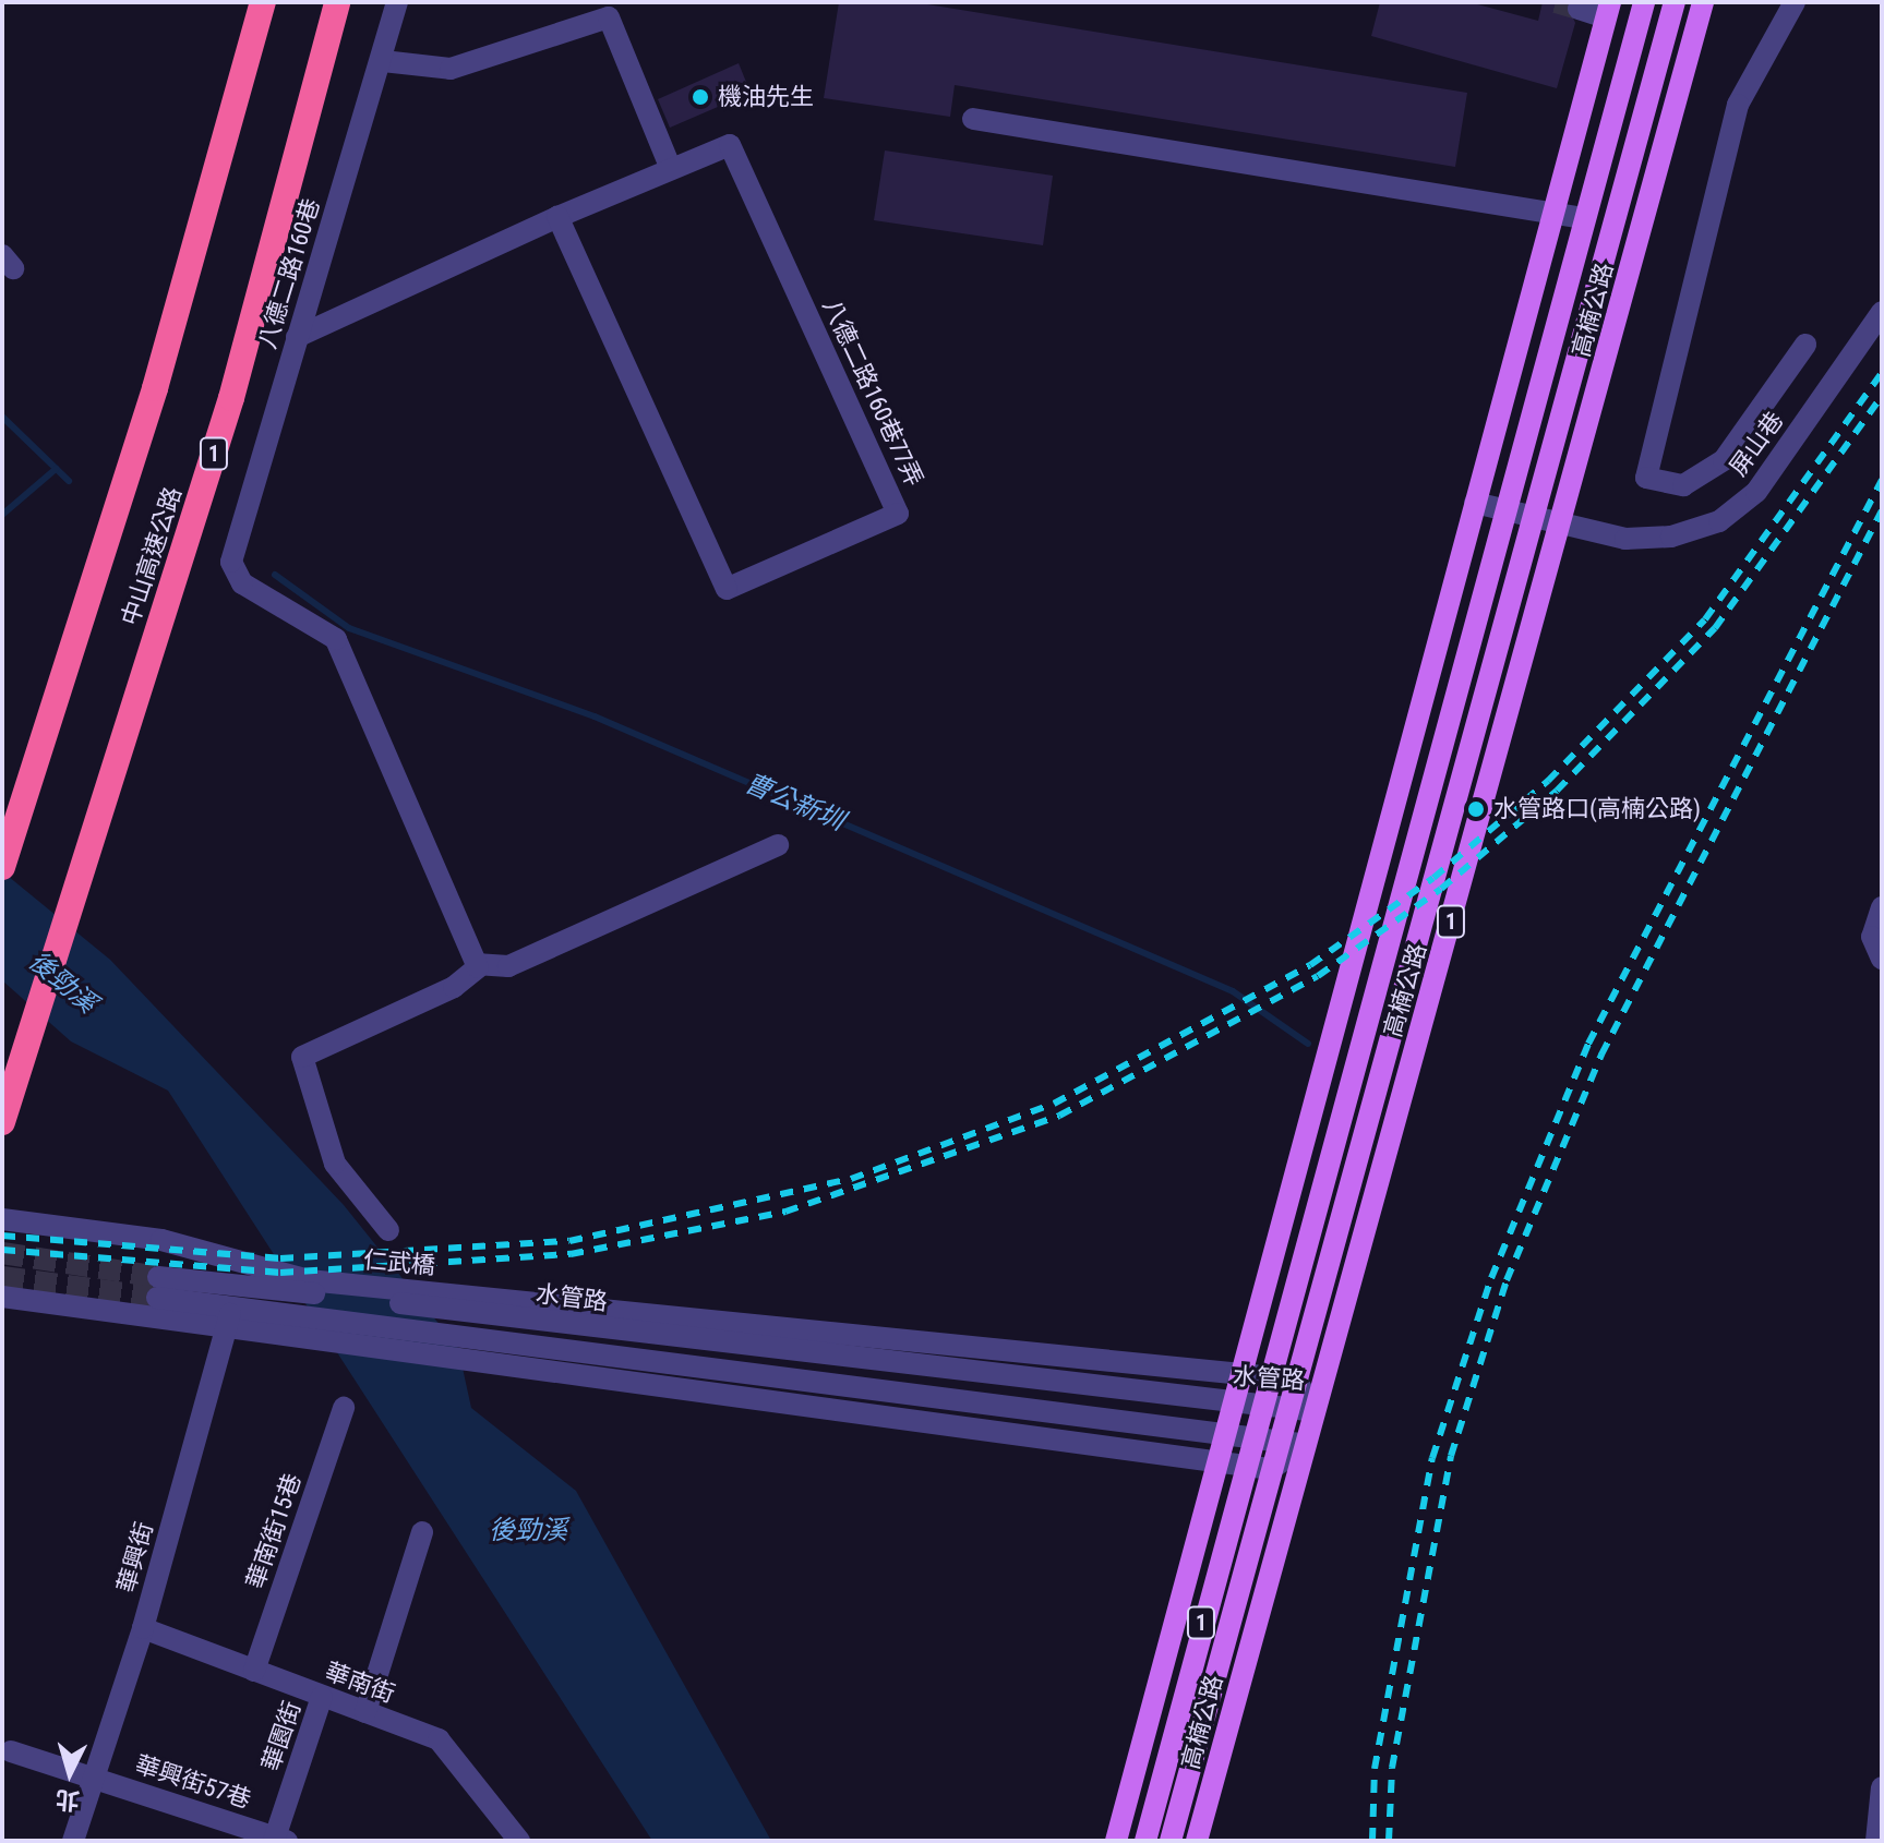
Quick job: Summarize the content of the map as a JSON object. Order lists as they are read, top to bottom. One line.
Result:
{"streets":{"highway":["1","中山高速公路"],"main road":["高楠公路"],"street":["八德二路160巷","八德二路160巷77弄","屏山巷","仁武橋","水管路","華南街15巷","華興街","華南街","華園街","華興街57巷"]},"crossings":[["八德二路160巷","八德二路160巷77弄"],["高楠公路","屏山巷"],["高楠公路","水管路"],["屏山巷","1"],["1","水管路"],["仁武橋","水管路"],["華南街15巷","華南街"],["華興街","華南街"],["華興街","華興街57巷"],["華南街","華園街"],["華園街","華興街57巷"]],"water":["曹公新圳","後勁溪"],"places":["機油先生","水管路口(高楠公路)"],"north":"bottom"}
